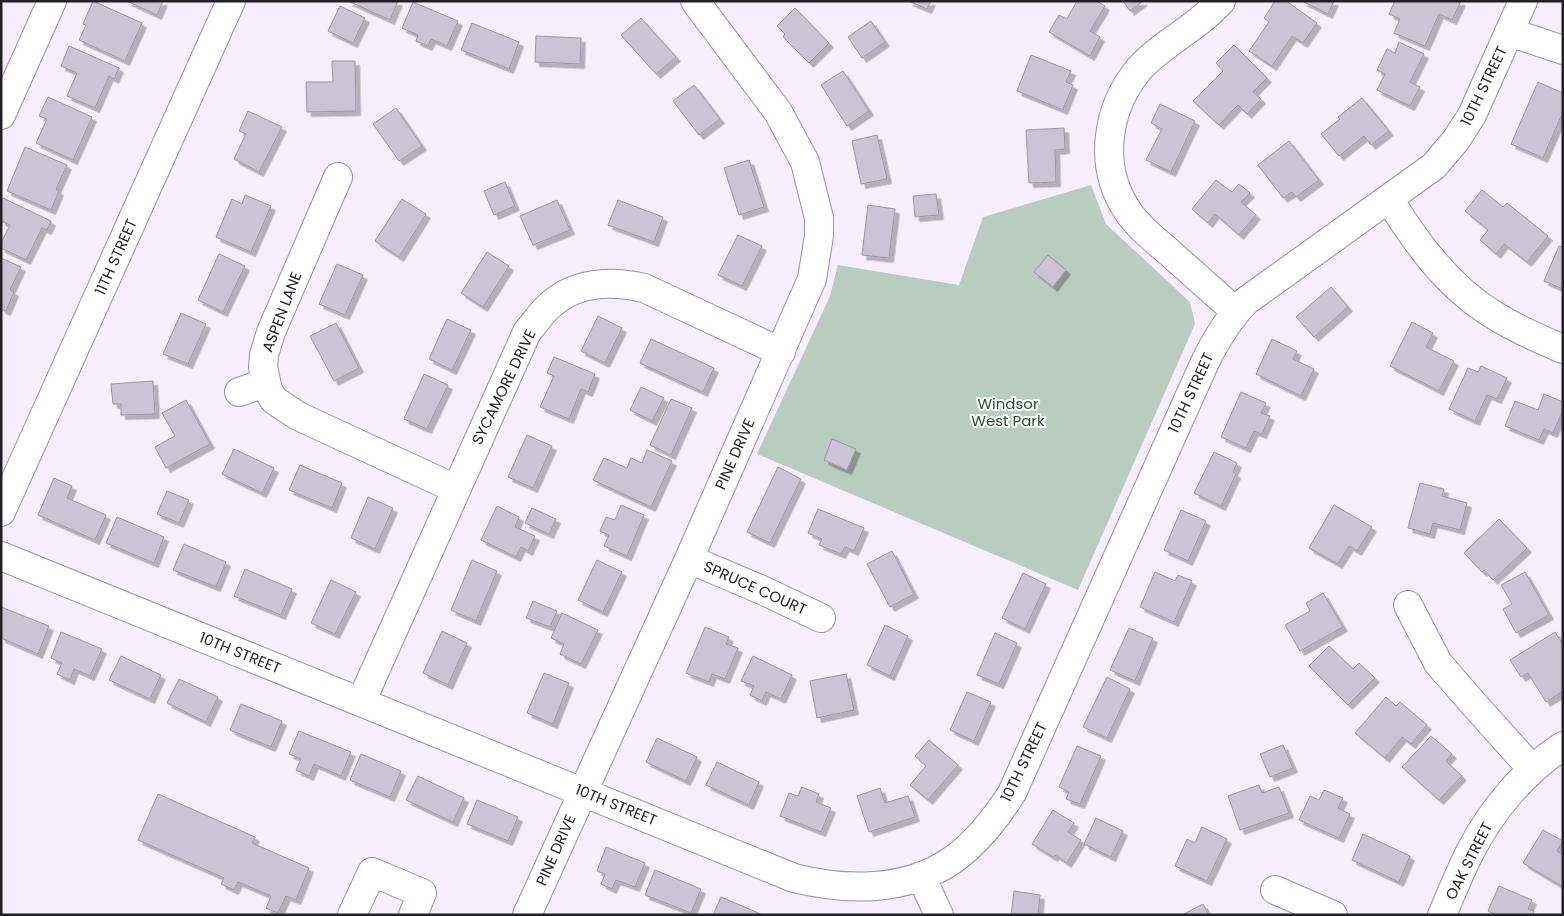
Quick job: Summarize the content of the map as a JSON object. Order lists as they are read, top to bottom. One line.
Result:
{"streets":{"street":["10TH STREET","11TH STREET","ASPEN LANE","SYCAMORE DRIVE","PINE DRIVE","SPRUCE COURT","OAK STREET"]},"crossings":[["10TH STREET","SYCAMORE DRIVE"],["10TH STREET","PINE DRIVE"],["SYCAMORE DRIVE","PINE DRIVE"],["PINE DRIVE","SPRUCE COURT"]],"parks":["Windsor West Park"]}
